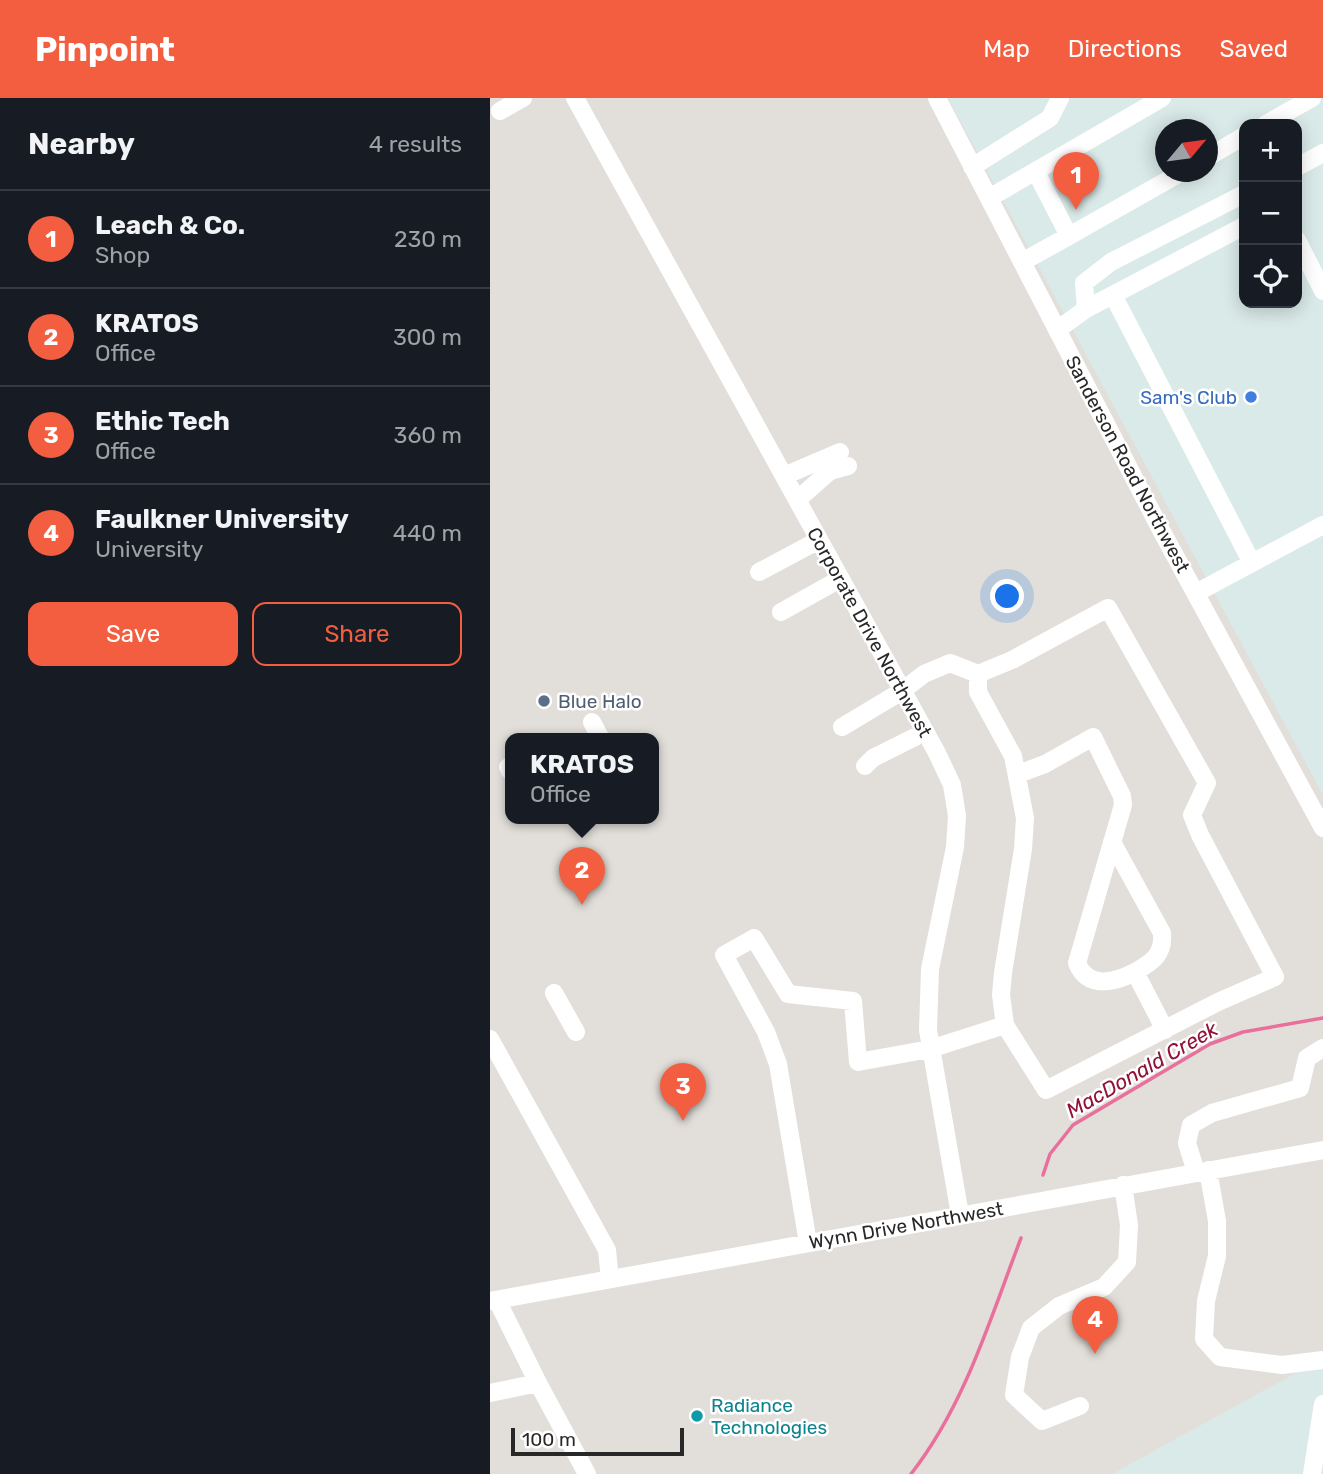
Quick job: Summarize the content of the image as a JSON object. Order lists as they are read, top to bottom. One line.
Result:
{"streets":{"street":["Sanderson Road Northwest","Corporate Drive Northwest","Wynn Drive Northwest"]},"crossings":[["Corporate Drive Northwest","Wynn Drive Northwest"]],"water":["MacDonald Creek"],"places":["Sam's Club","Blue Halo","Radiance Technologies"],"scale_bar":"100 m","north":"top right","page":{"header":"Pinpoint","nav":["Map","Directions","Saved"],"heading":["Nearby","4 results"],"map_buttons":["+","−"],"pins":["1","2","3","4"],"list":[{"mark":"1","name":"Leach & Co.","note":"Shop","value":"230 m"},{"mark":"2","name":"KRATOS","note":"Office","value":"300 m"},{"mark":"3","name":"Ethic Tech","note":"Office","value":"360 m"},{"mark":"4","name":"Faulkner University","note":"University","value":"440 m"}],"buttons":["Save","Share"],"popup":["KRATOS","Office"],"scale":"100 m"}}
